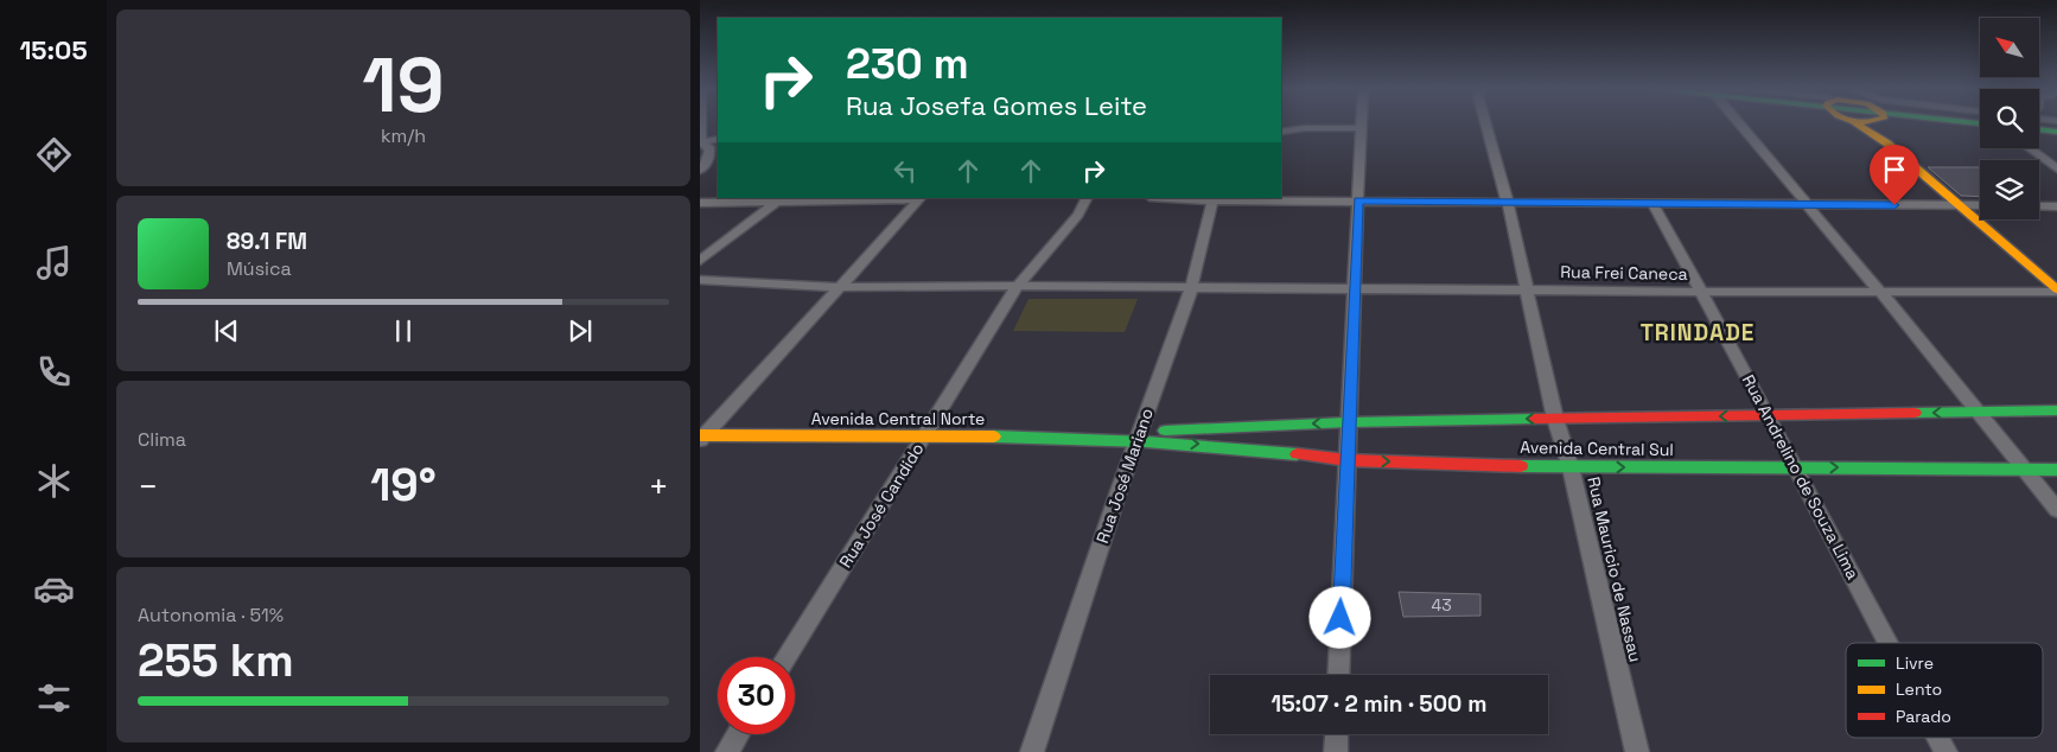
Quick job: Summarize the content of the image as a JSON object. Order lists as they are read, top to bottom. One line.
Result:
{"streets":{"main road":["Avenida Central Norte","Avenida Central Sul"],"street":["Rua Frei Caneca","Rua José Mariano","Rua Andrelino de Souza Lima","Rua José Candido","Rua Mauricio de Nassau"]},"crossings":[["Rua Frei Caneca","Rua José Mariano"],["Rua Frei Caneca","Rua Andrelino de Souza Lima"],["Rua Frei Caneca","Rua José Candido"],["Rua Frei Caneca","Rua Mauricio de Nassau"],["Avenida Central Norte","Avenida Central Sul"],["Avenida Central Norte","Rua José Mariano"],["Avenida Central Norte","Rua José Candido"],["Avenida Central Sul","Rua José Mariano"],["Avenida Central Sul","Rua Andrelino de Souza Lima"],["Avenida Central Sul","Rua Mauricio de Nassau"]],"districts":["TRINDADE"],"house_numbers":["43"],"legend":["Livre","Lento","Parado"],"north":"top left","page":{"tabs":"15:05","tile":[["19","km/h"],"Clima",["Autonomia · 51%","255 km"]],"turn":["230 m","Rua Josefa Gomes Leite"],"song":["89.1 FM","Música"],"heat":["−","19°","+"],"limit":"30","trip":"15:07 · 2 min · 500 m"}}
